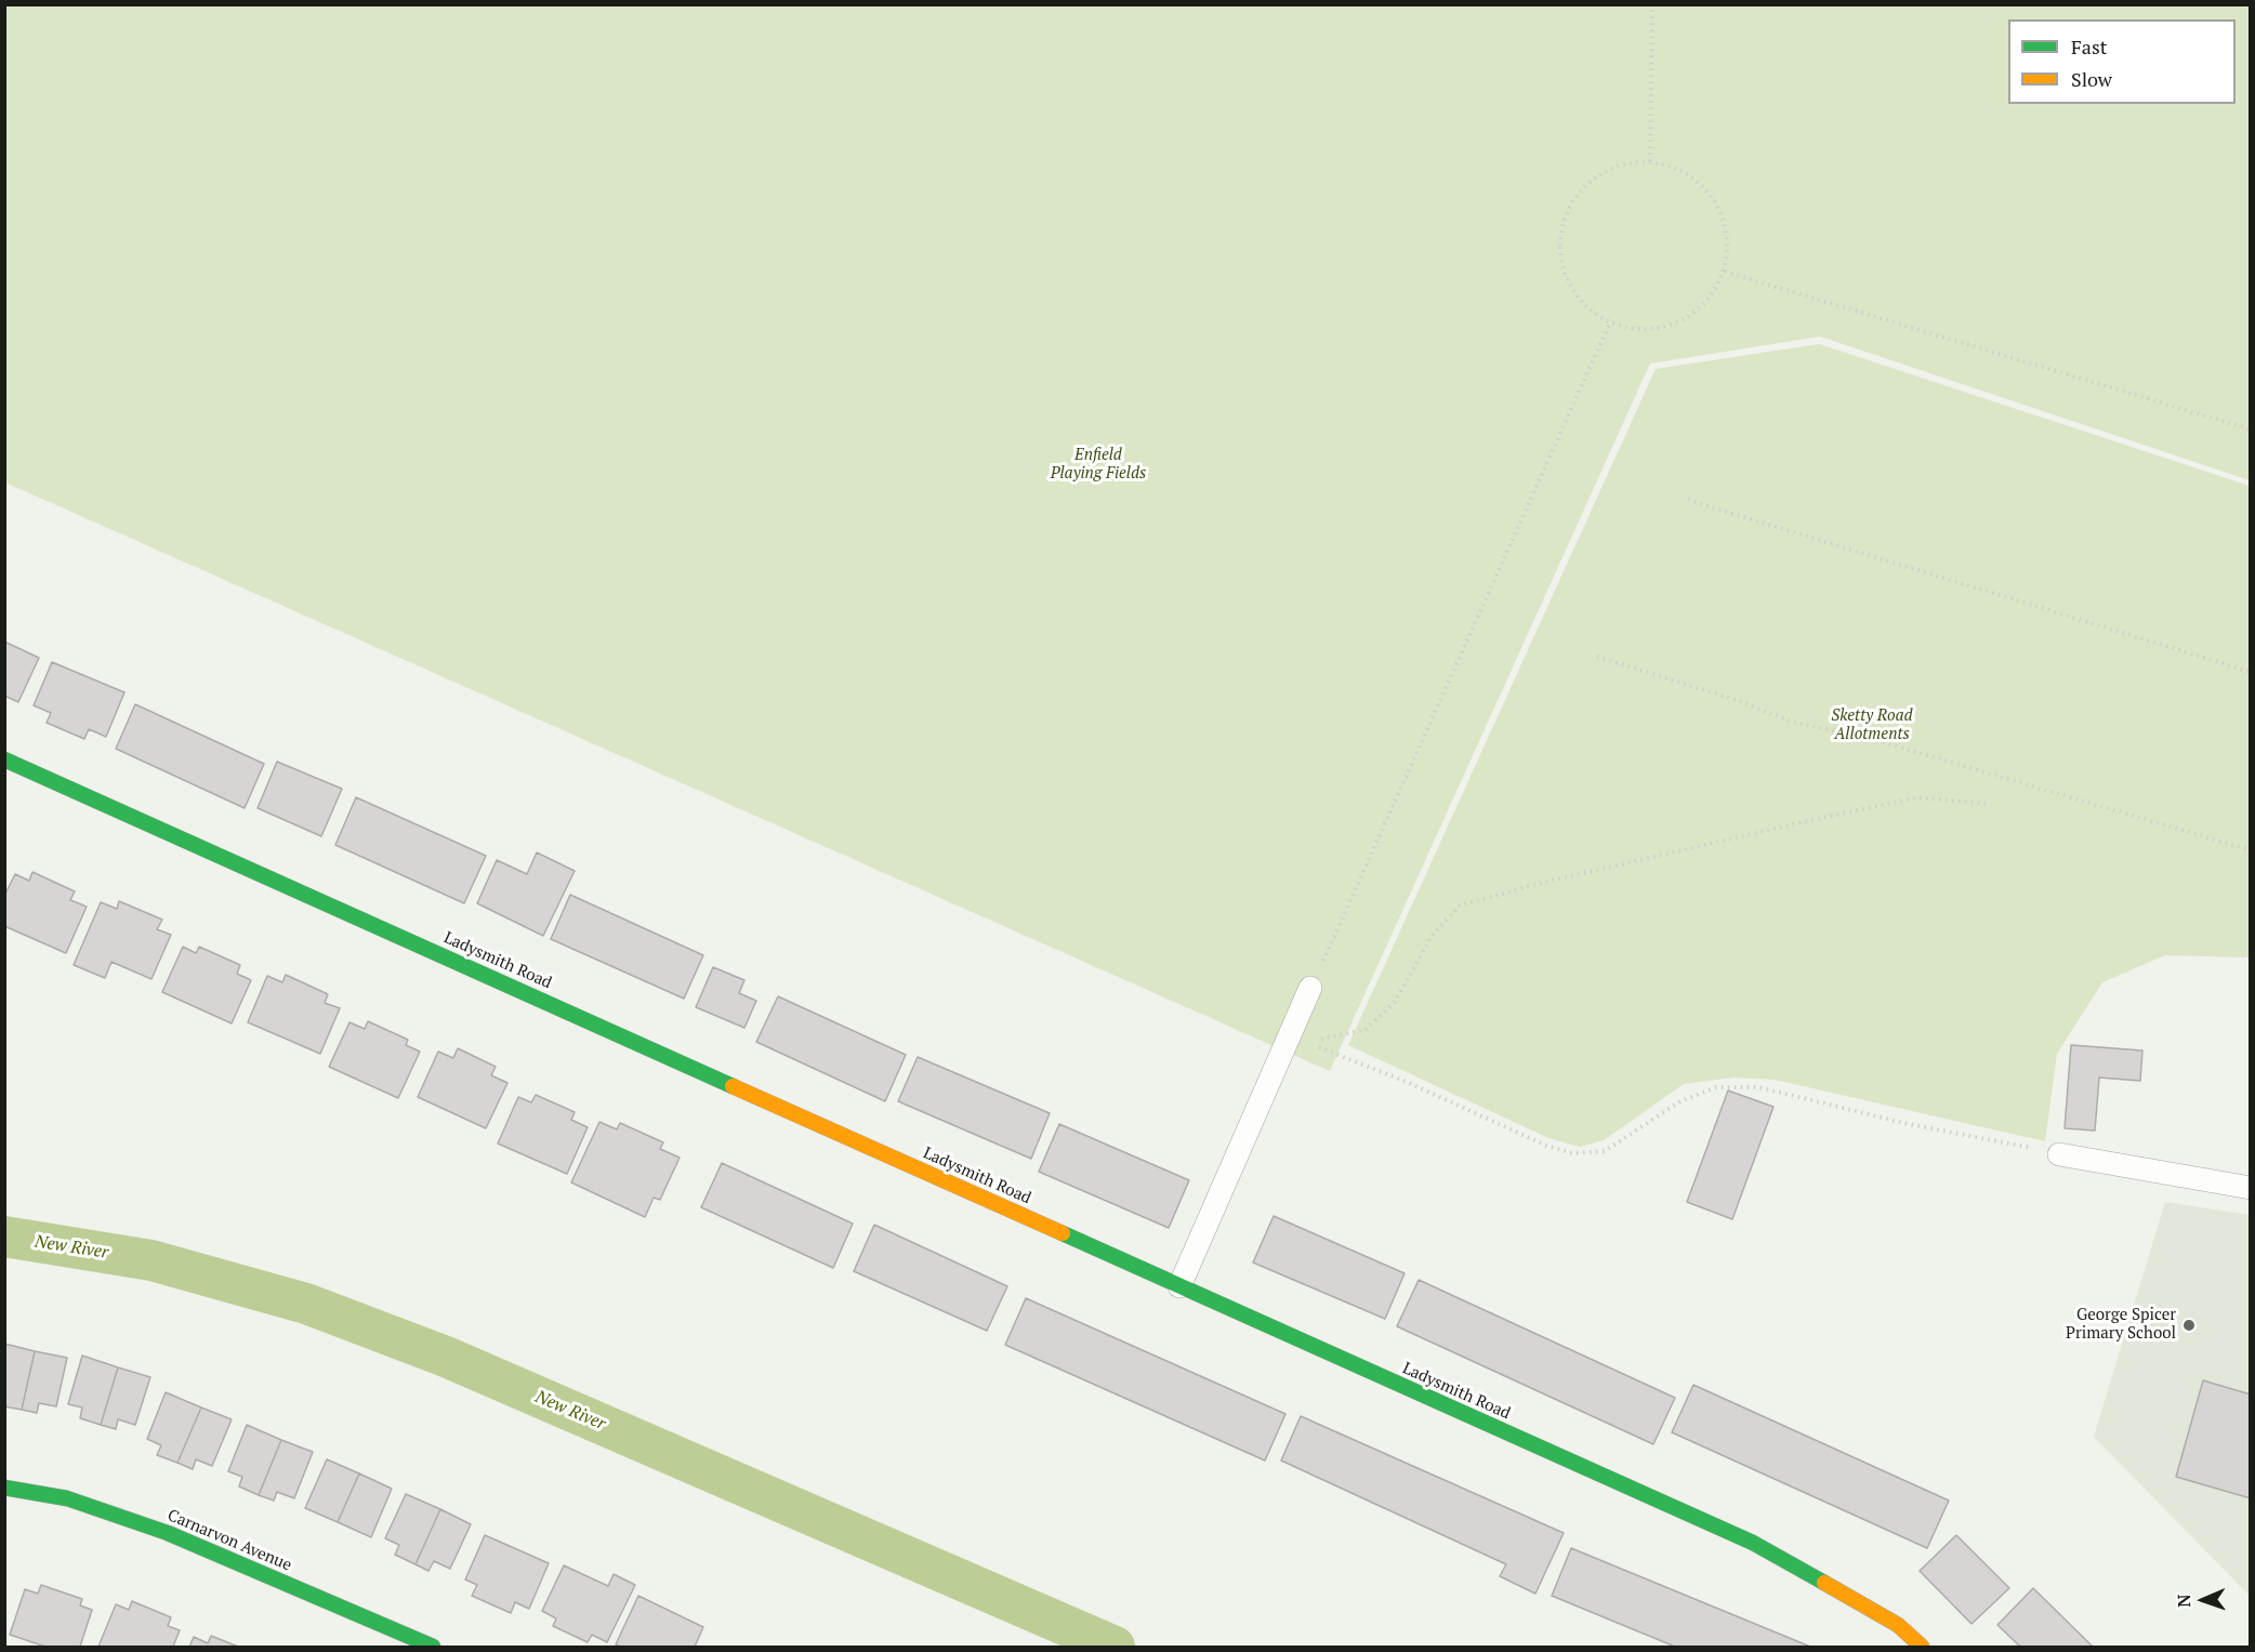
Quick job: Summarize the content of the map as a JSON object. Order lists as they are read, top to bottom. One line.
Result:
{"streets":{"street":["Ladysmith Road","Carnarvon Avenue"]},"water":["New River"],"parks":["Enfield Playing Fields","Sketty Road Allotments"],"places":["George Spicer Primary School"],"legend":["Fast","Slow"],"north":"left"}
